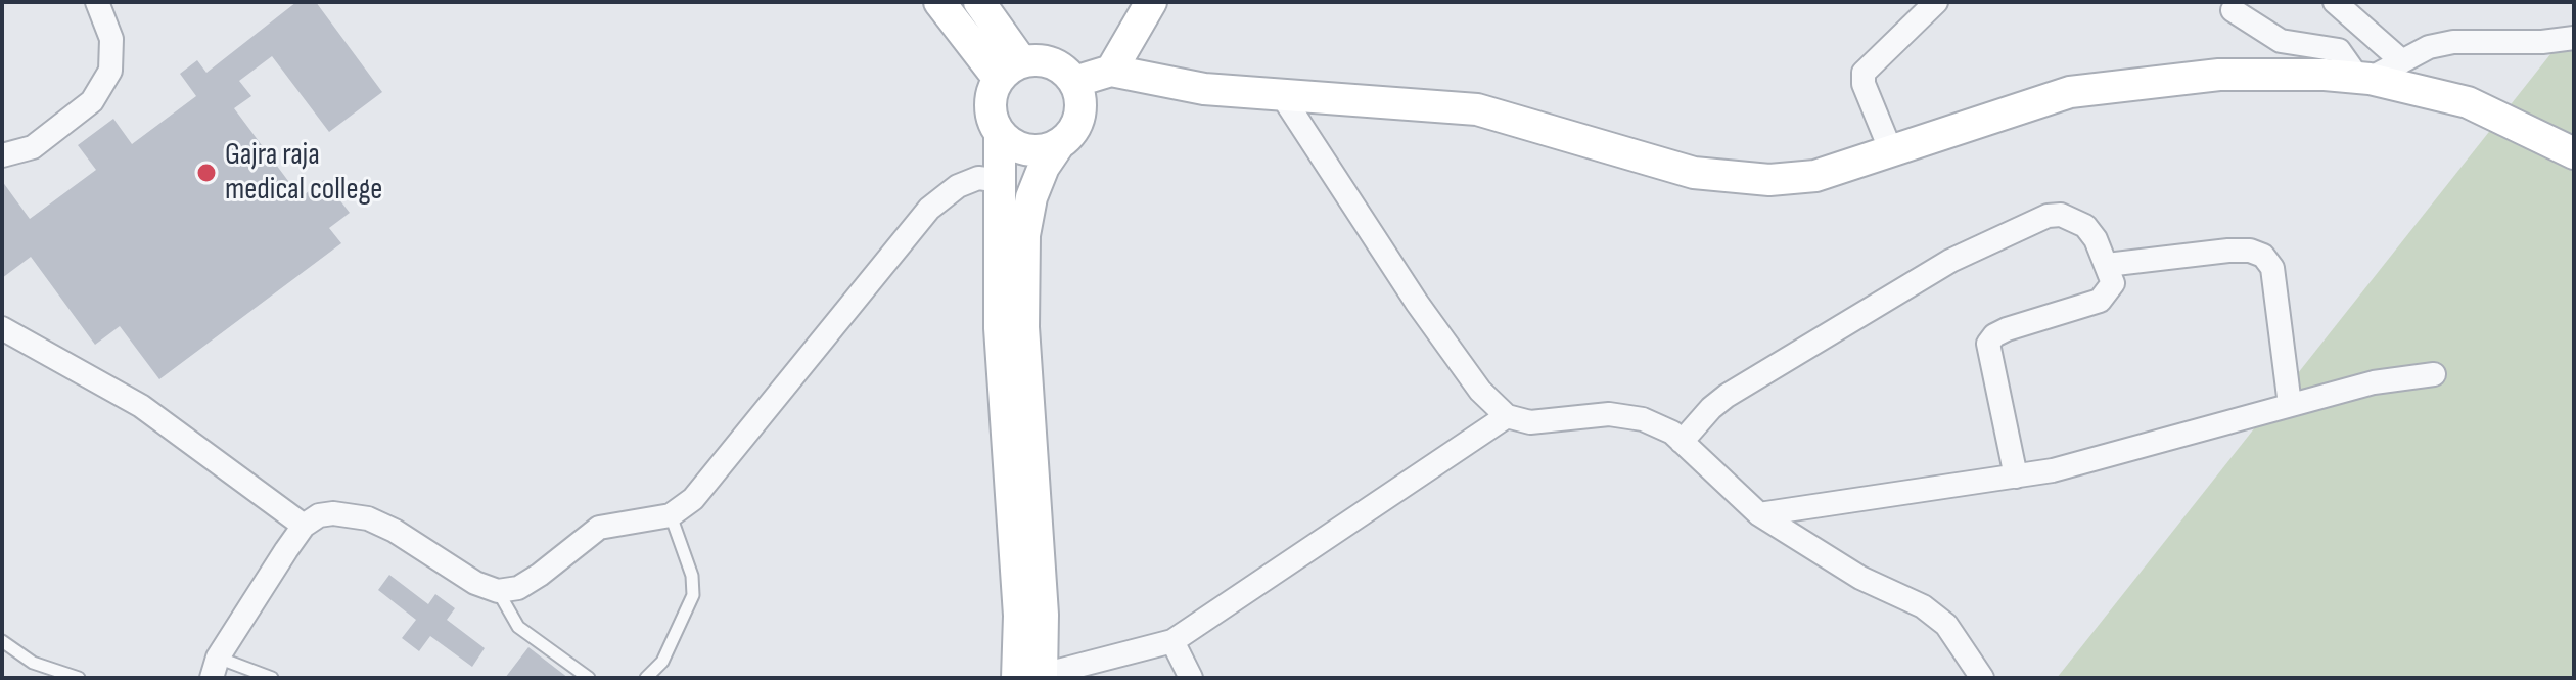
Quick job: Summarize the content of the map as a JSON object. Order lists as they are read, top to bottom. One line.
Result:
{"places":["Gajra raja medical college"]}
